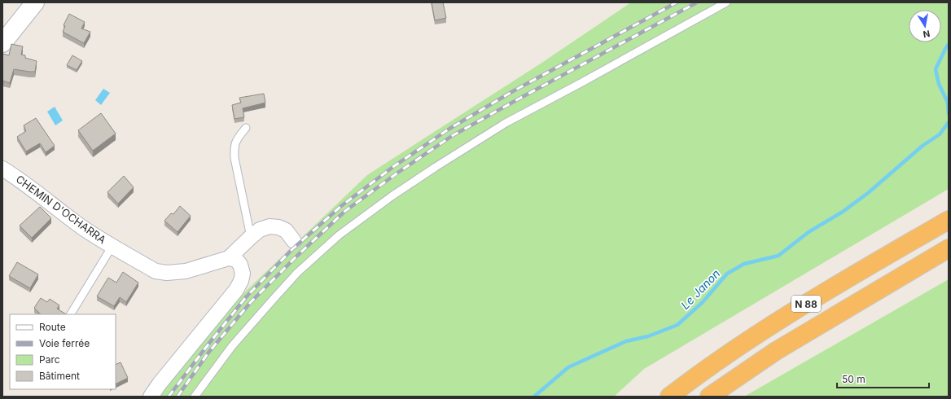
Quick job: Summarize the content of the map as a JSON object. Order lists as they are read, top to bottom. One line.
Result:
{"streets":{"highway":["N 88"],"street":["CHEMIN D'OCHARRA"]},"water":["Le Janon"],"legend":["Route","Voie ferrée","Parc","Bâtiment"],"scale_bar":"50 m","north":"bottom"}
